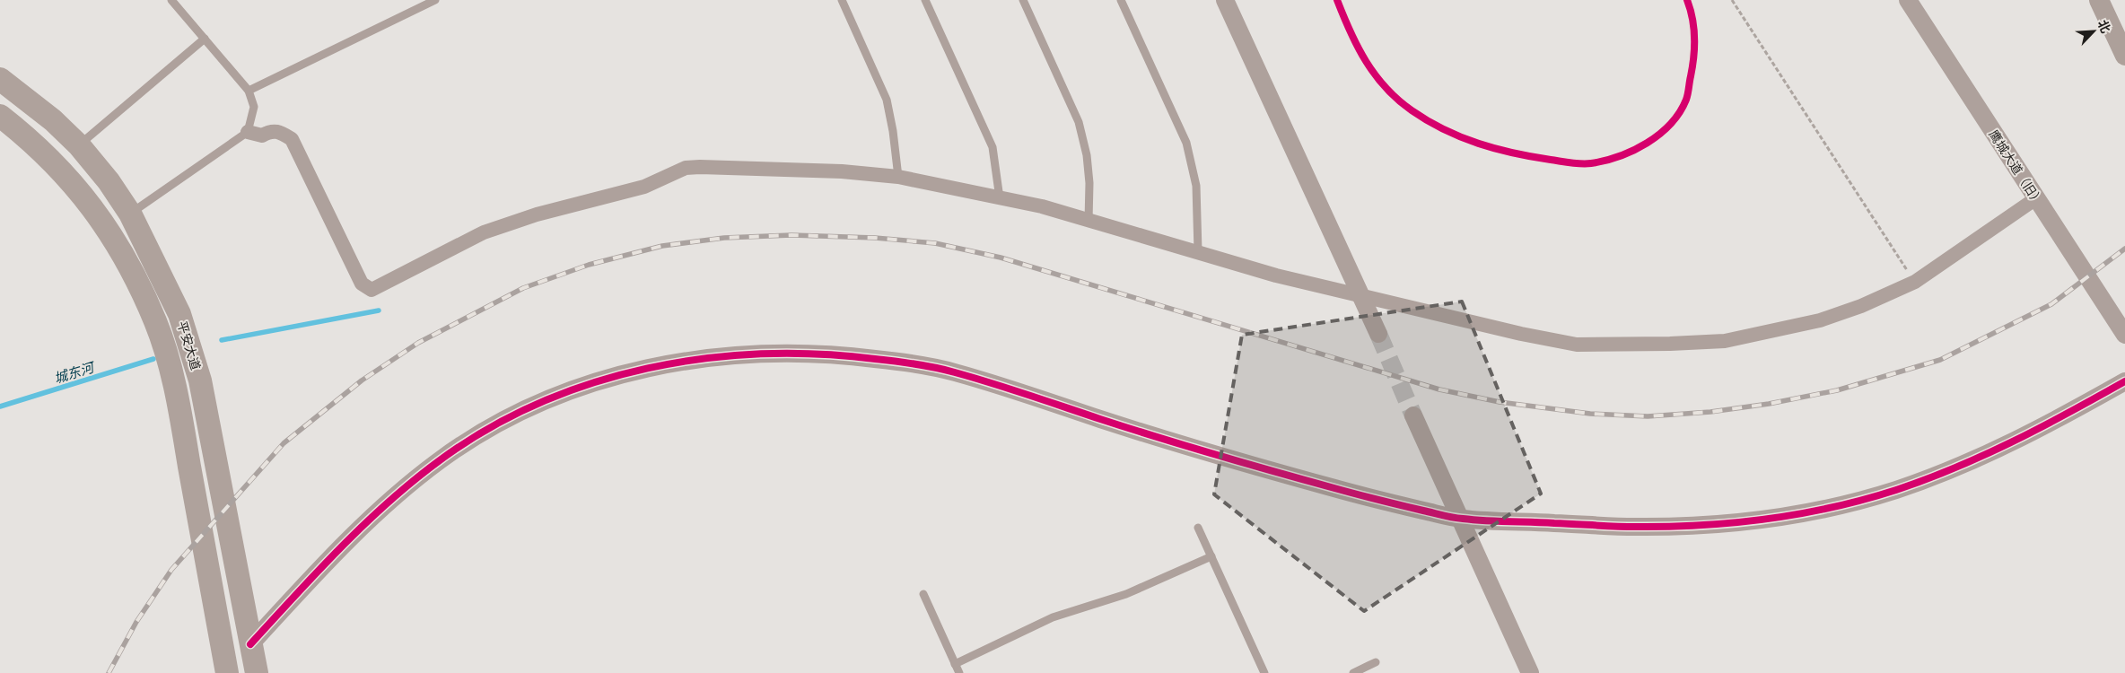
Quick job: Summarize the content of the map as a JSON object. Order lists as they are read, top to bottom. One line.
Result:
{"streets":{"main road":["平安大道"],"street":["鹰城大道（旧）"]},"water":["城东河"],"north":"top right"}
